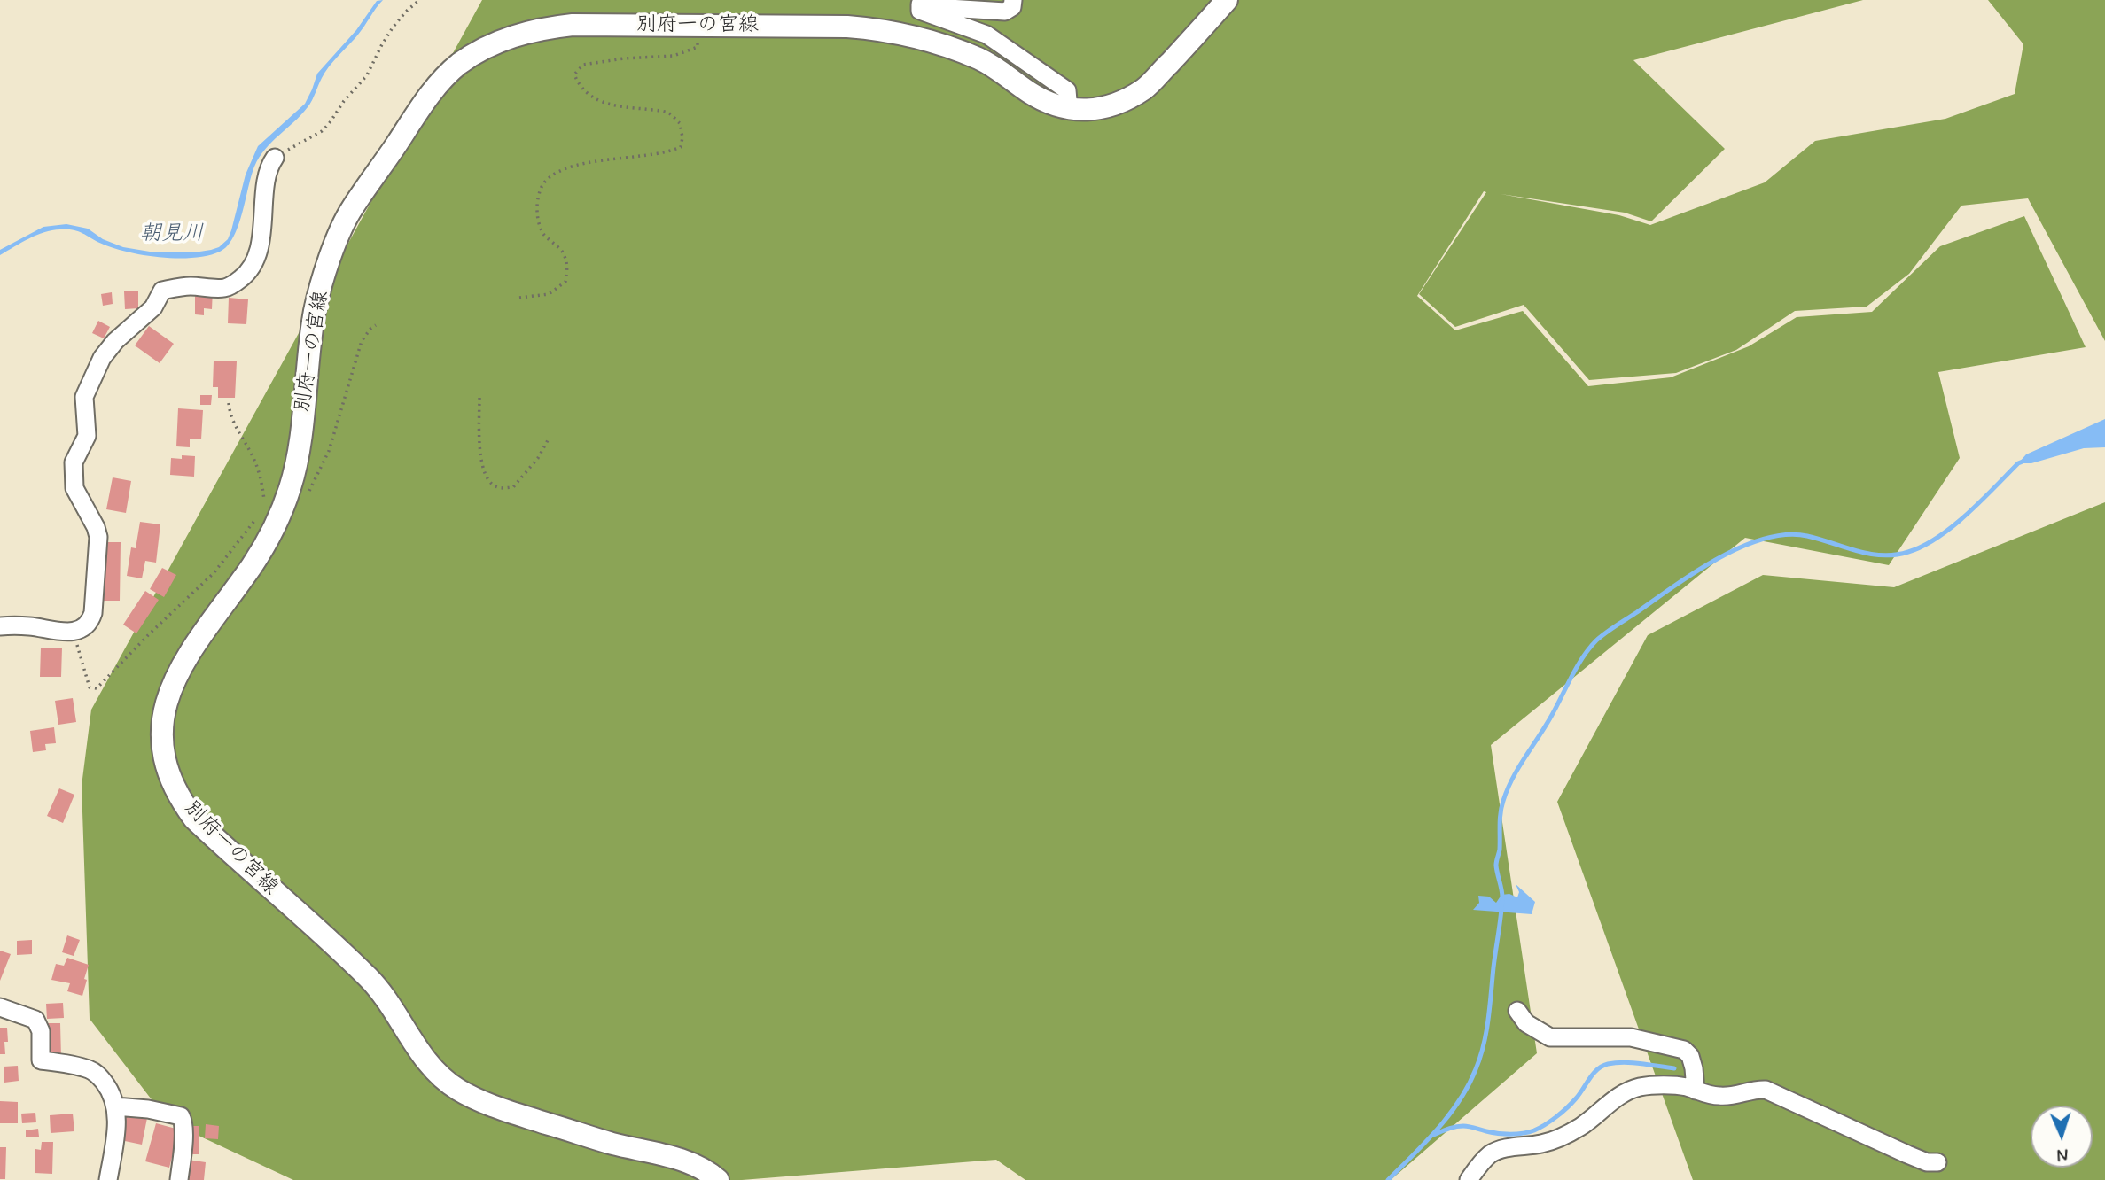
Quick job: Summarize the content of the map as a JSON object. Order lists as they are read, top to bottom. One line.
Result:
{"streets":{"main road":["別府一の宮線"]},"water":["朝見川"],"north":"bottom"}
